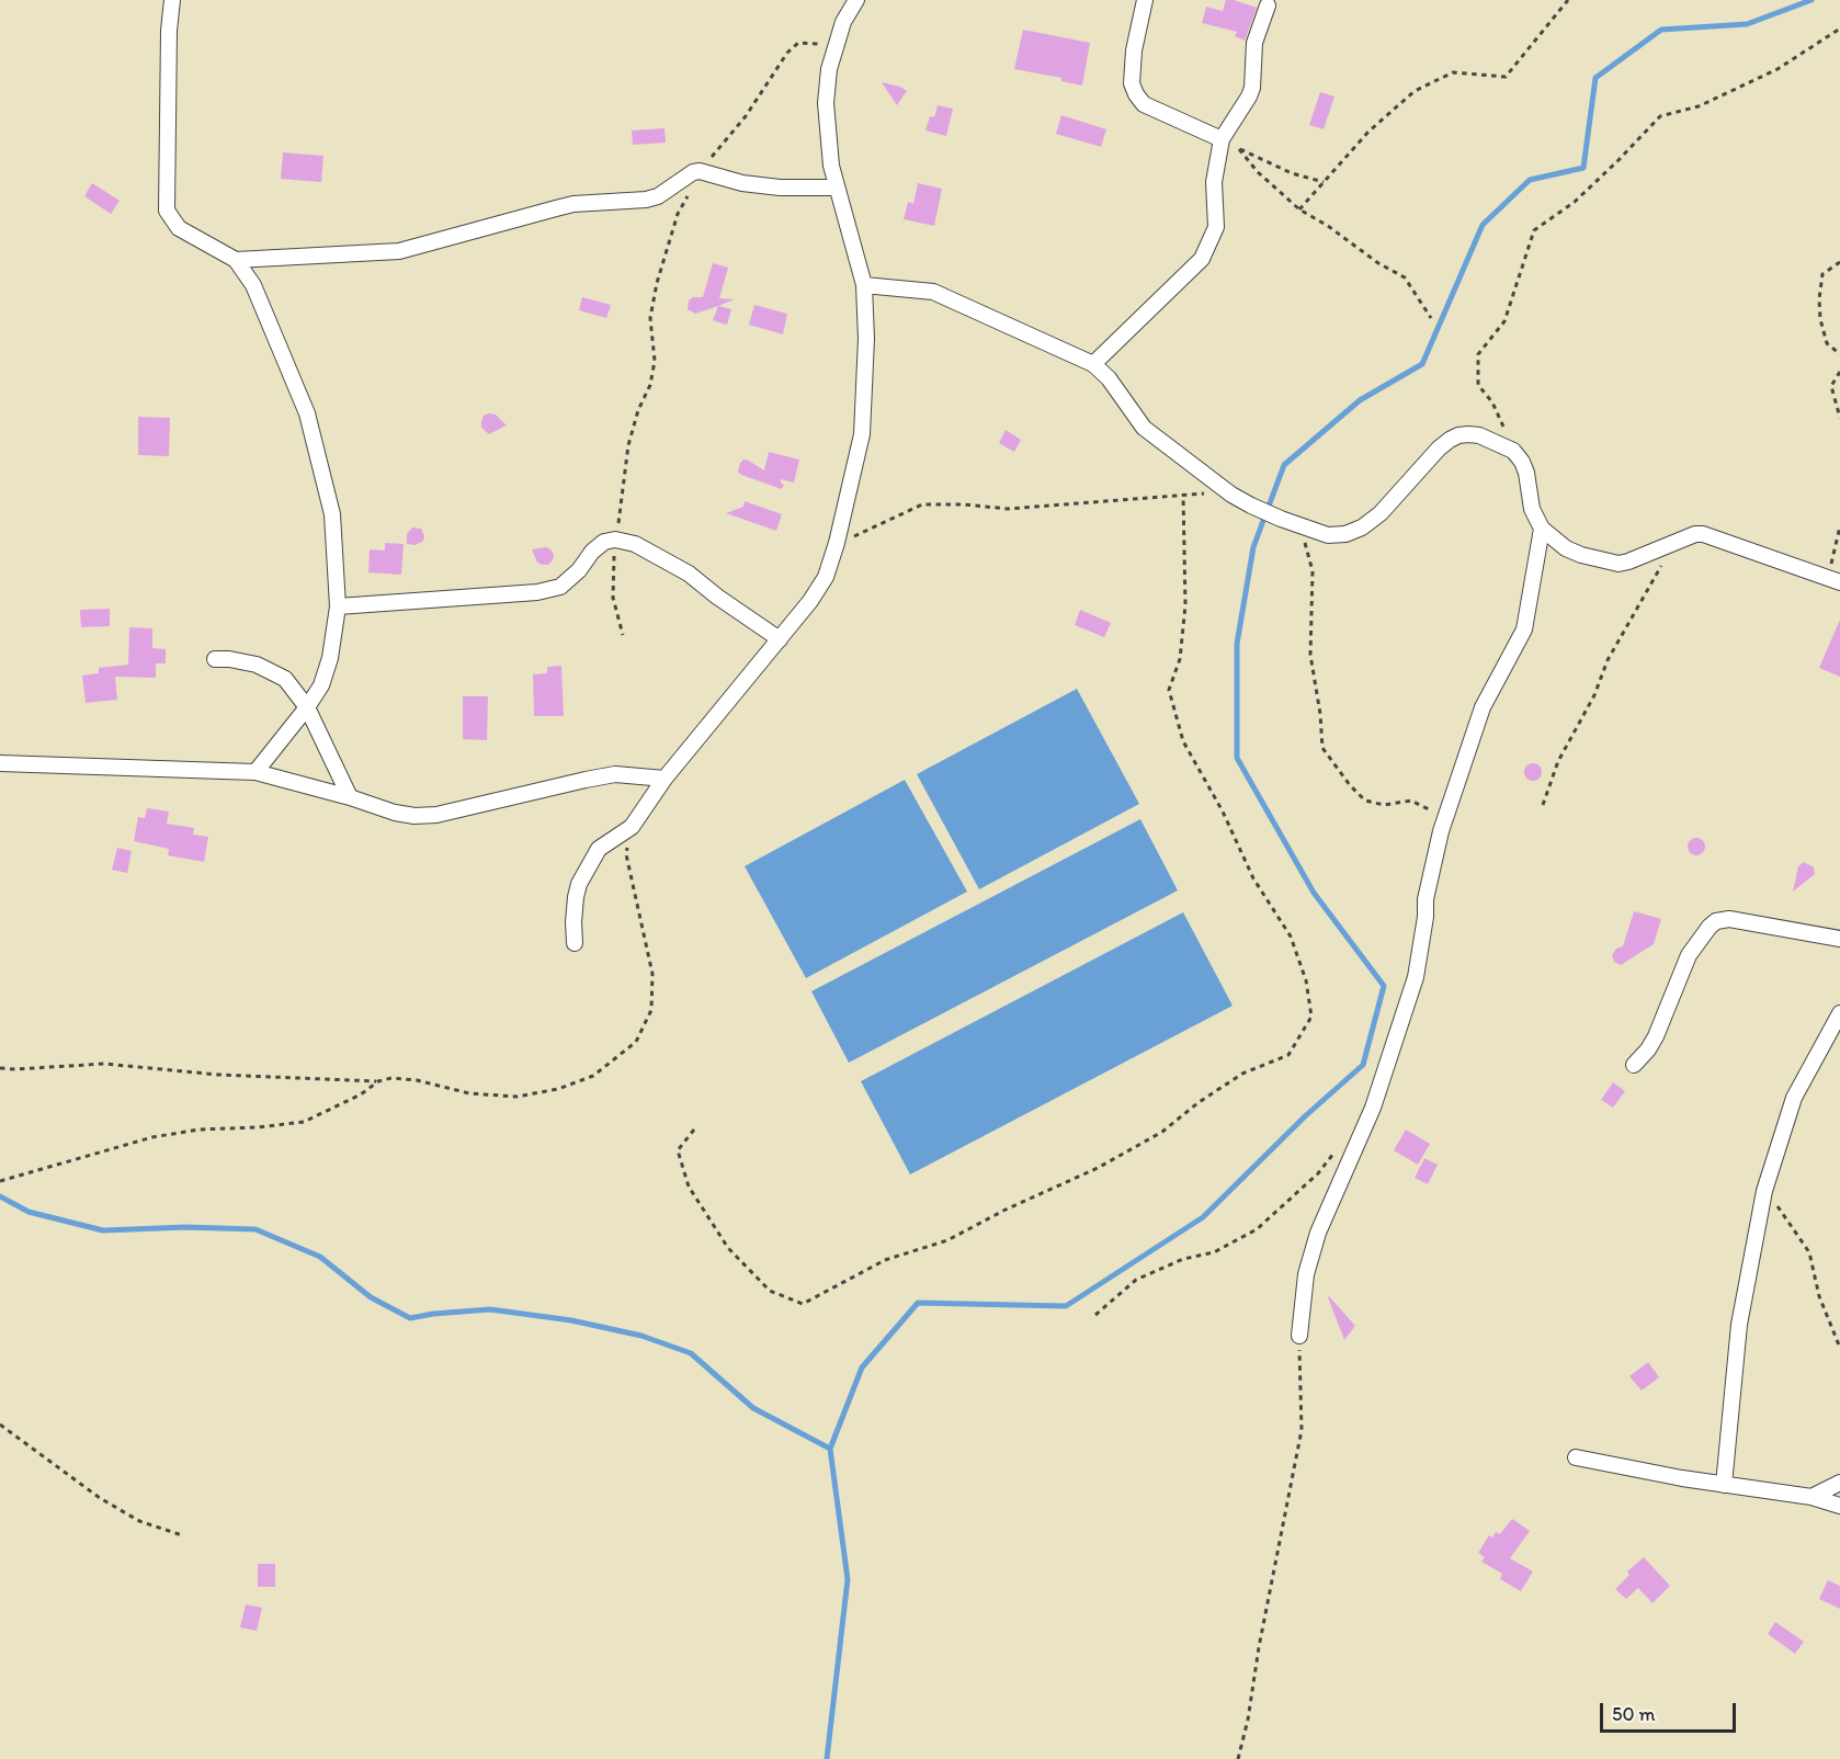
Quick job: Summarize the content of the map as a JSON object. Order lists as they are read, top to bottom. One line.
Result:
{"scale_bar":"50 m"}
